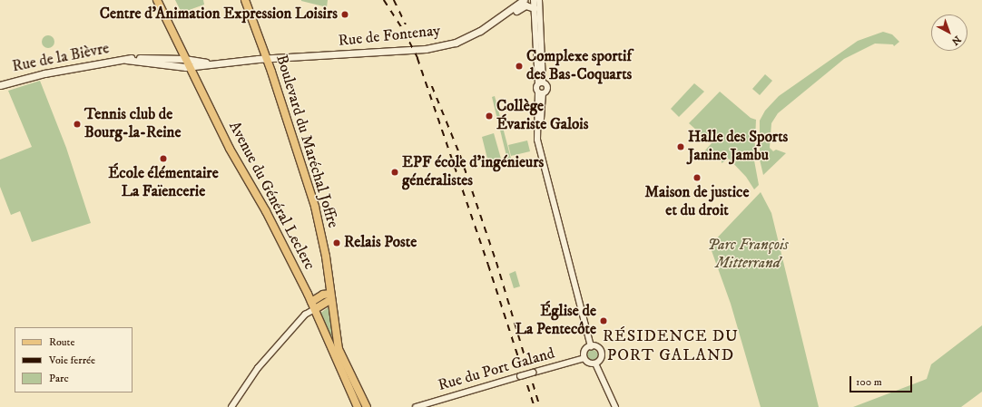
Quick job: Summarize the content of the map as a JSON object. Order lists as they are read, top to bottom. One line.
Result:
{"streets":{"main road":["Rue de Fontenay","Rue de la Bièvre","Boulevard du Maréchal Joffre","Avenue du Général Leclerc"],"street":["Rue du Port Galand"]},"crossings":[["Rue de Fontenay","Rue de la Bièvre"],["Rue de Fontenay","Boulevard du Maréchal Joffre"],["Rue de la Bièvre","Avenue du Général Leclerc"]],"districts":["RÉSIDENCE DU PORT GALAND"],"parks":["Parc François Mitterrand"],"places":["Centre d'Animation Expression Loisirs","Complexe sportif des Bas-Coquarts","Collège Évariste Galois","Tennis club de Bourg-la-Reine","Halle des Sports Janine Jambu","École élémentaire La Faïencerie","EPF école d'ingénieurs généralistes","Maison de justice et du droit","Relais Poste","Église de La Pentecôte"],"legend":["Route","Voie ferrée","Parc"],"scale_bar":"100 m","north":"bottom right"}
